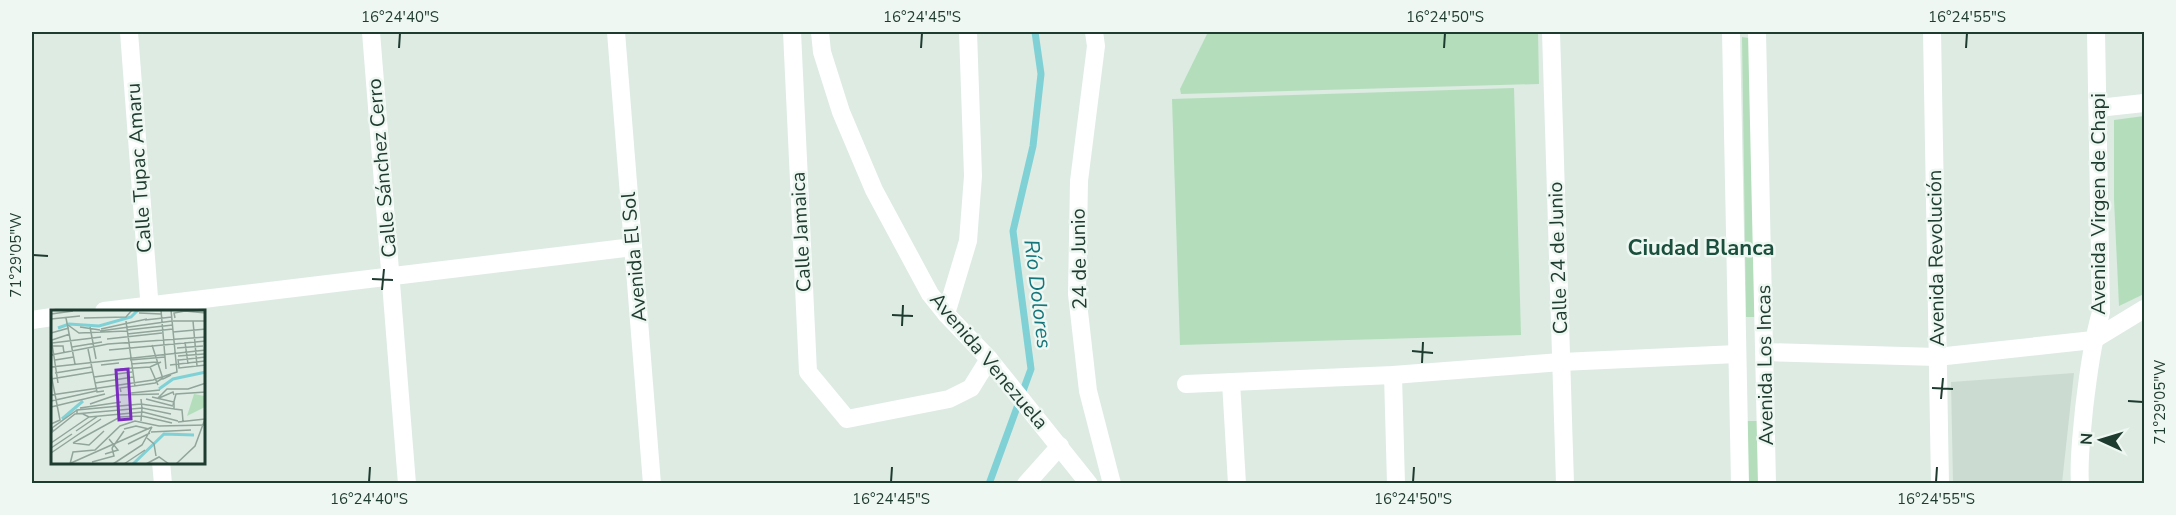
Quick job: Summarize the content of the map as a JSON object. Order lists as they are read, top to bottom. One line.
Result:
{"streets":{"street":["Calle Tupac Amaru","Calle Sánchez Cerro","Avenida Virgen de Chapi","Calle Jamaica","Avenida El Sol","Calle 24 de Junio","Avenida Revolución","24 de Junio","Avenida Venezuela","Avenida Los Incas"]},"crossings":[["Calle Jamaica","Avenida Venezuela"]],"districts":["Ciudad Blanca"],"water":["Río Dolores"],"north":"left","coordinates":["16°24'40\"S","16°24'45\"S","16°24'50\"S","16°24'55\"S","71°29'05\"W"]}
